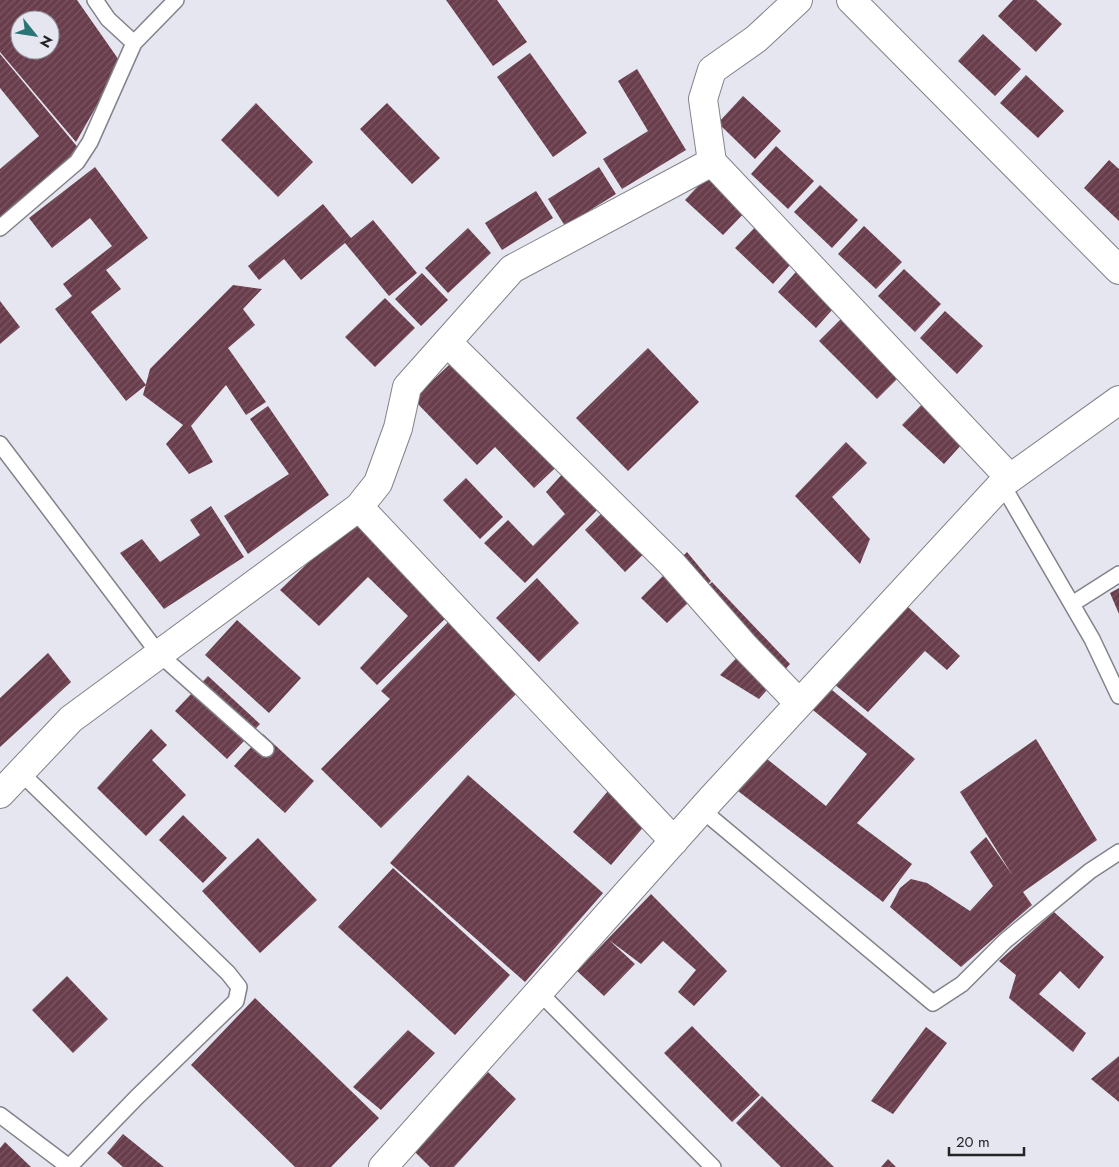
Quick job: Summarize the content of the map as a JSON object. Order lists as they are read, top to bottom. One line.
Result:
{"scale_bar":"20 m","north":"bottom right"}
